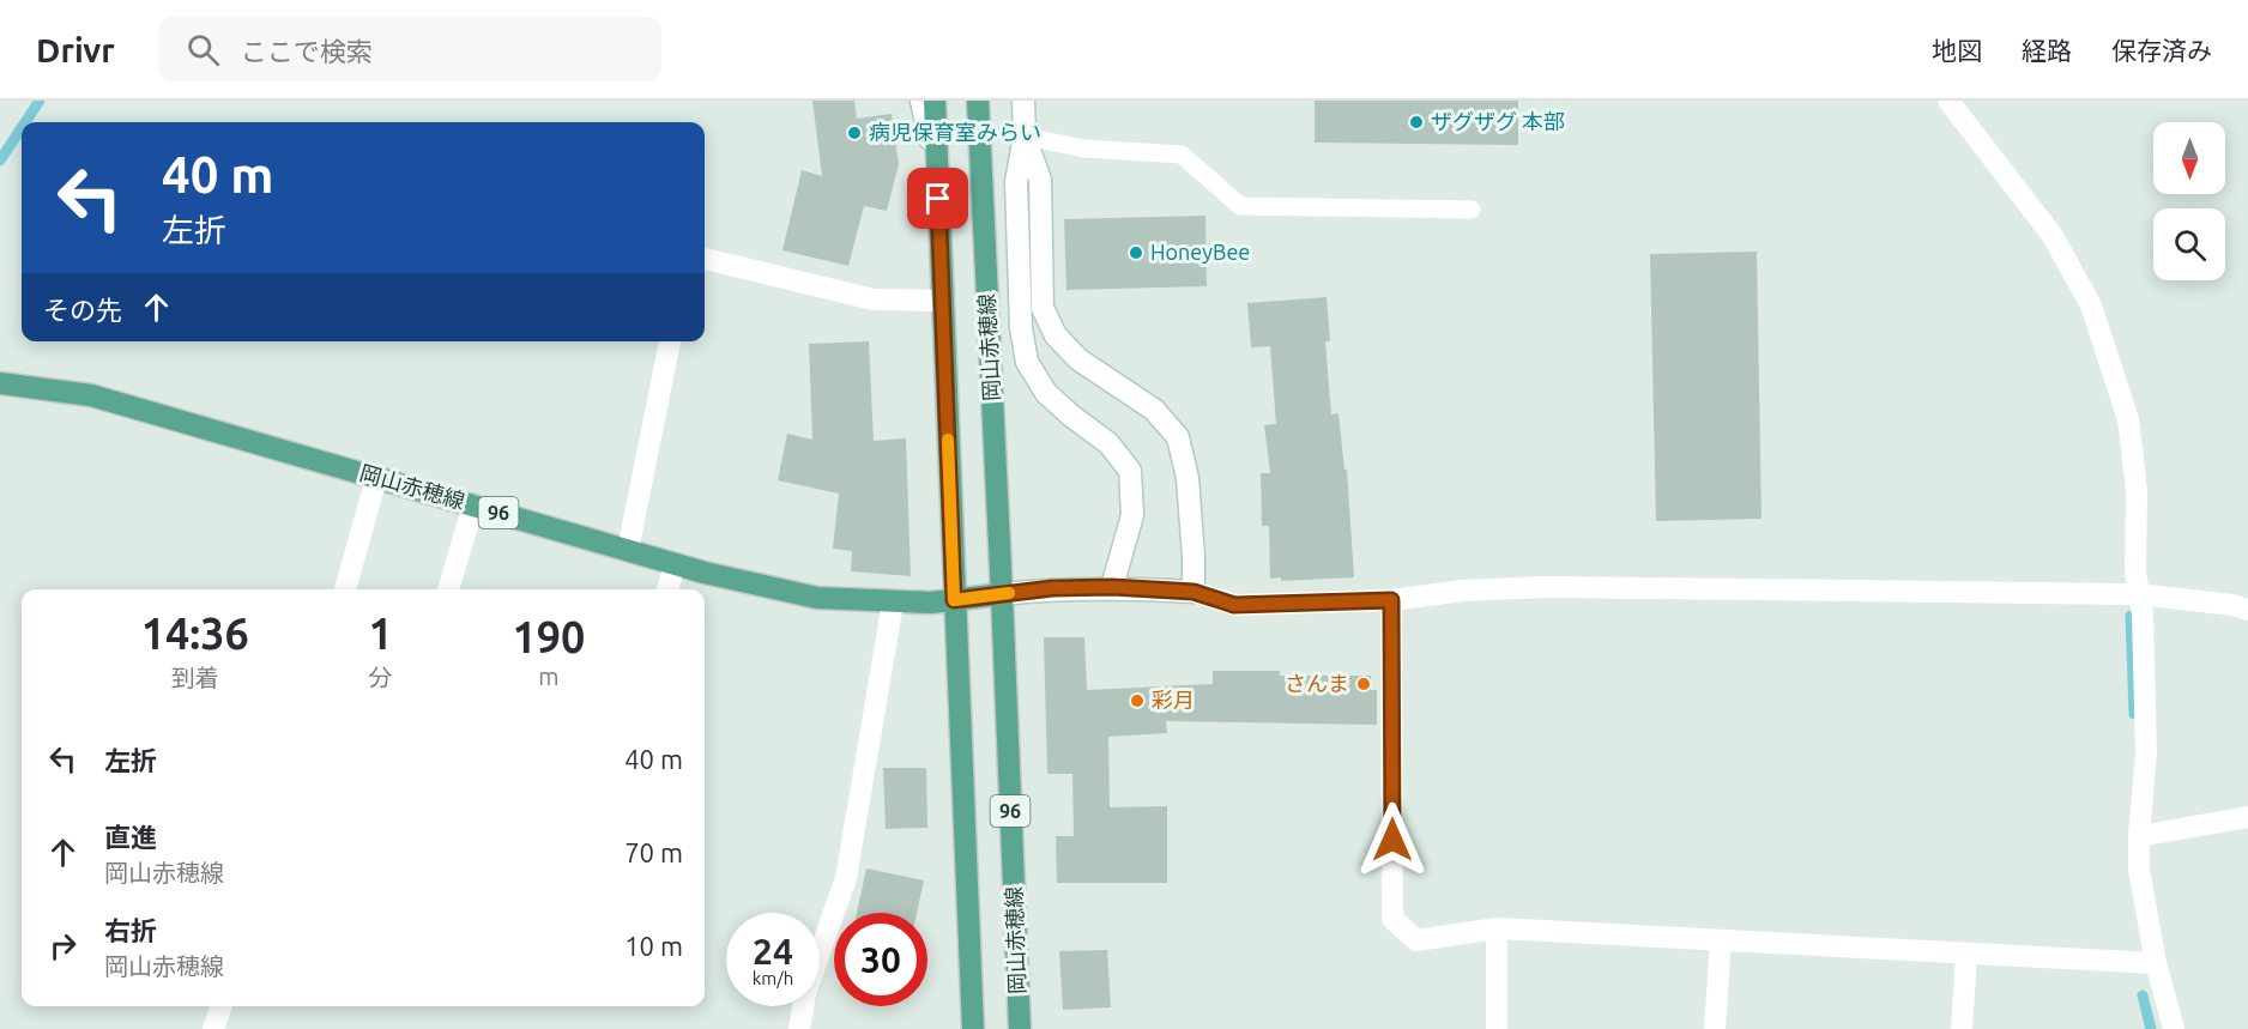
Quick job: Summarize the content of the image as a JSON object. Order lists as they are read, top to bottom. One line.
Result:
{"streets":{"main road":["岡山赤穂線","96"]},"crossings":[["岡山赤穂線","96"]],"places":["ザグザグ 本部","病児保育室みらい","HoneyBee","さんま","彩月"],"north":"bottom","page":{"header":"Drivr","search":"ここで検索","nav":["地図","経路","保存済み"],"turn":["40 m","左折"],"then":"その先","eta":["14:36","到着","1","分","190","m"],"list":[{"name":"左折","value":"40 m"},{"name":"直進","note":"岡山赤穂線","value":"70 m"},{"name":"右折","note":"岡山赤穂線","value":"10 m"}],"speed":"24 km/h","limit":"30"}}
